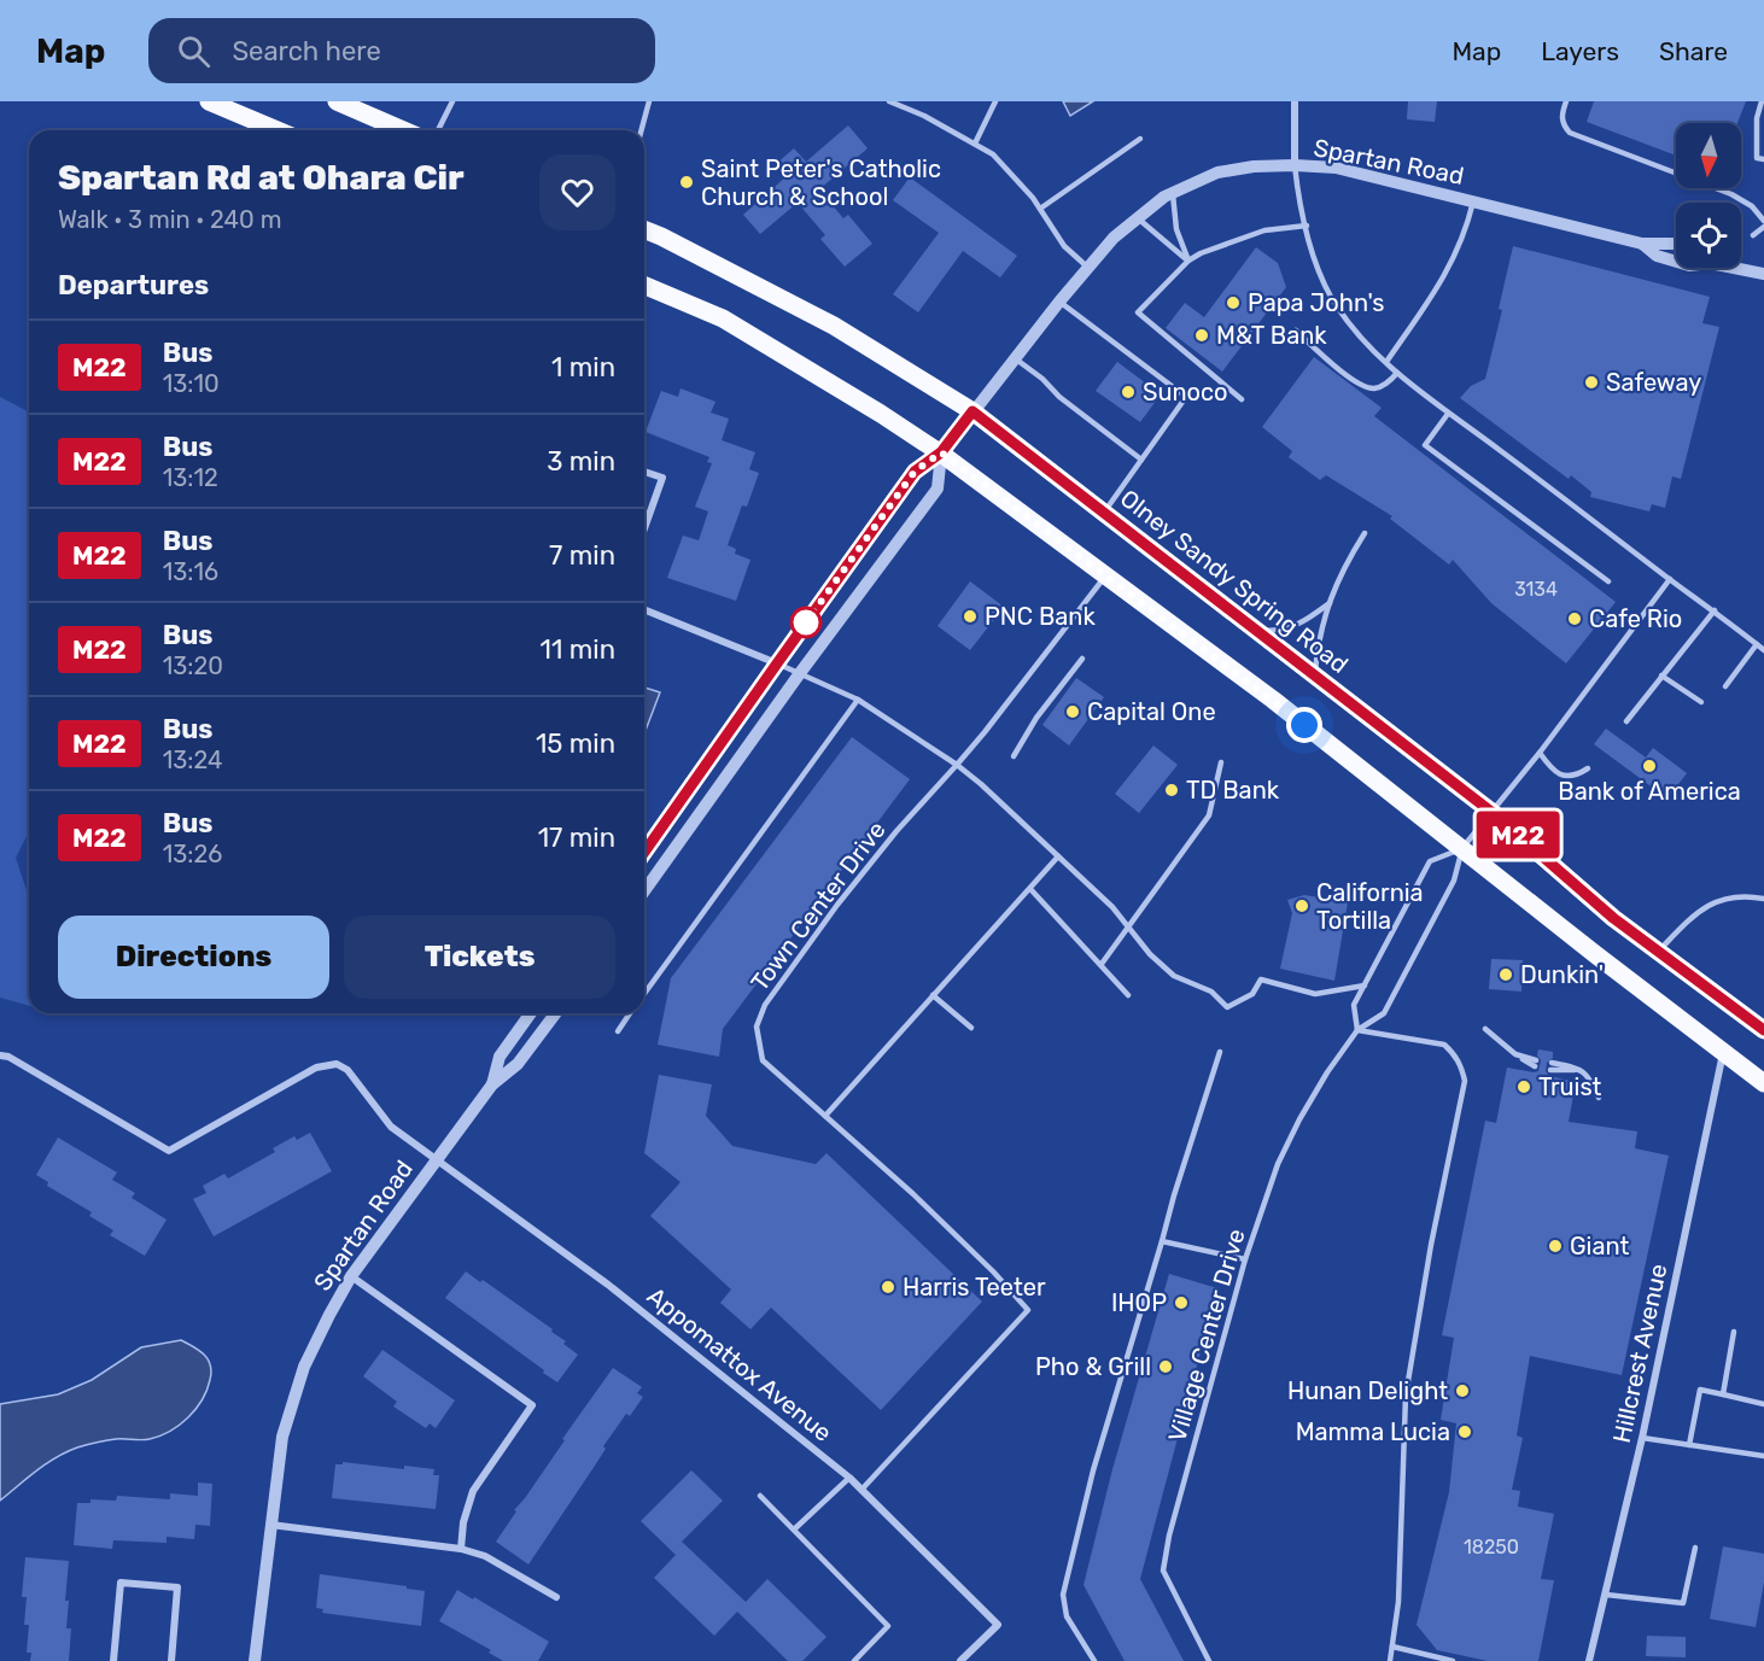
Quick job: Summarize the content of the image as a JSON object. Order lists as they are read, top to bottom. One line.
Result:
{"streets":{"main road":["Olney Sandy Spring Road"],"street":["Spartan Road","Hillcrest Avenue","Appomattox Avenue"],"lane":["Town Center Drive","Village Center Drive"]},"crossings":[["Spartan Road","Olney Sandy Spring Road"],["Spartan Road","Appomattox Avenue"],["Olney Sandy Spring Road","Village Center Drive"],["Town Center Drive","Appomattox Avenue"]],"places":["Saint Peter's Catholic Church & School","Papa John's","M&T Bank","Safeway","Sunoco","PNC Bank","Cafe Rio","Capital One","Bank of America","TD Bank","California Tortilla","Dunkin'","Truist","Giant","Harris Teeter","IHOP","Pho & Grill","Hunan Delight","Mamma Lucia"],"lines":["bus line M22"],"house_numbers":["3134","18250"],"north":"bottom","page":{"header":"Map","search":"Search here","nav":["Map","Layers","Share"],"on_map":"M22","heading":[["Spartan Rd at Ohara Cir","Walk · 3 min · 240 m"],"Departures"],"list":[{"mark":"M22","name":"Bus","note":"13:10","value":"1 min"},{"mark":"M22","name":"Bus","note":"13:12","value":"3 min"},{"mark":"M22","name":"Bus","note":"13:16","value":"7 min"},{"mark":"M22","name":"Bus","note":"13:20","value":"11 min"},{"mark":"M22","name":"Bus","note":"13:24","value":"15 min"},{"mark":"M22","name":"Bus","note":"13:26","value":"17 min"}],"buttons":["Directions","Tickets"]}}
